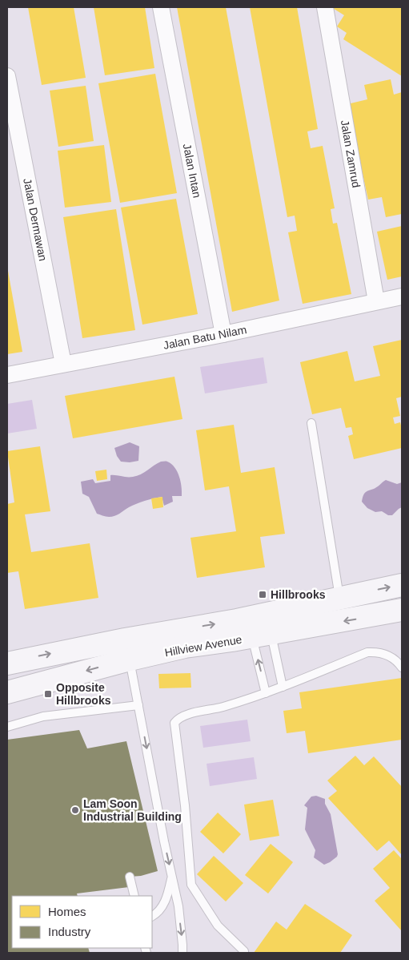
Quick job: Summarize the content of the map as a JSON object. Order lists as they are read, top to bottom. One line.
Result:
{"streets":{"street":["Jalan Zamrud","Jalan Intan","Jalan Dermawan","Jalan Batu Nilam","Hillview Avenue"]},"crossings":[["Jalan Zamrud","Jalan Batu Nilam"],["Jalan Intan","Jalan Batu Nilam"],["Jalan Dermawan","Jalan Batu Nilam"]],"places":{"transit":["Hillbrooks","Opposite Hillbrooks"],"other":["Lam Soon Industrial Building"]},"legend":["Homes","Industry"]}
